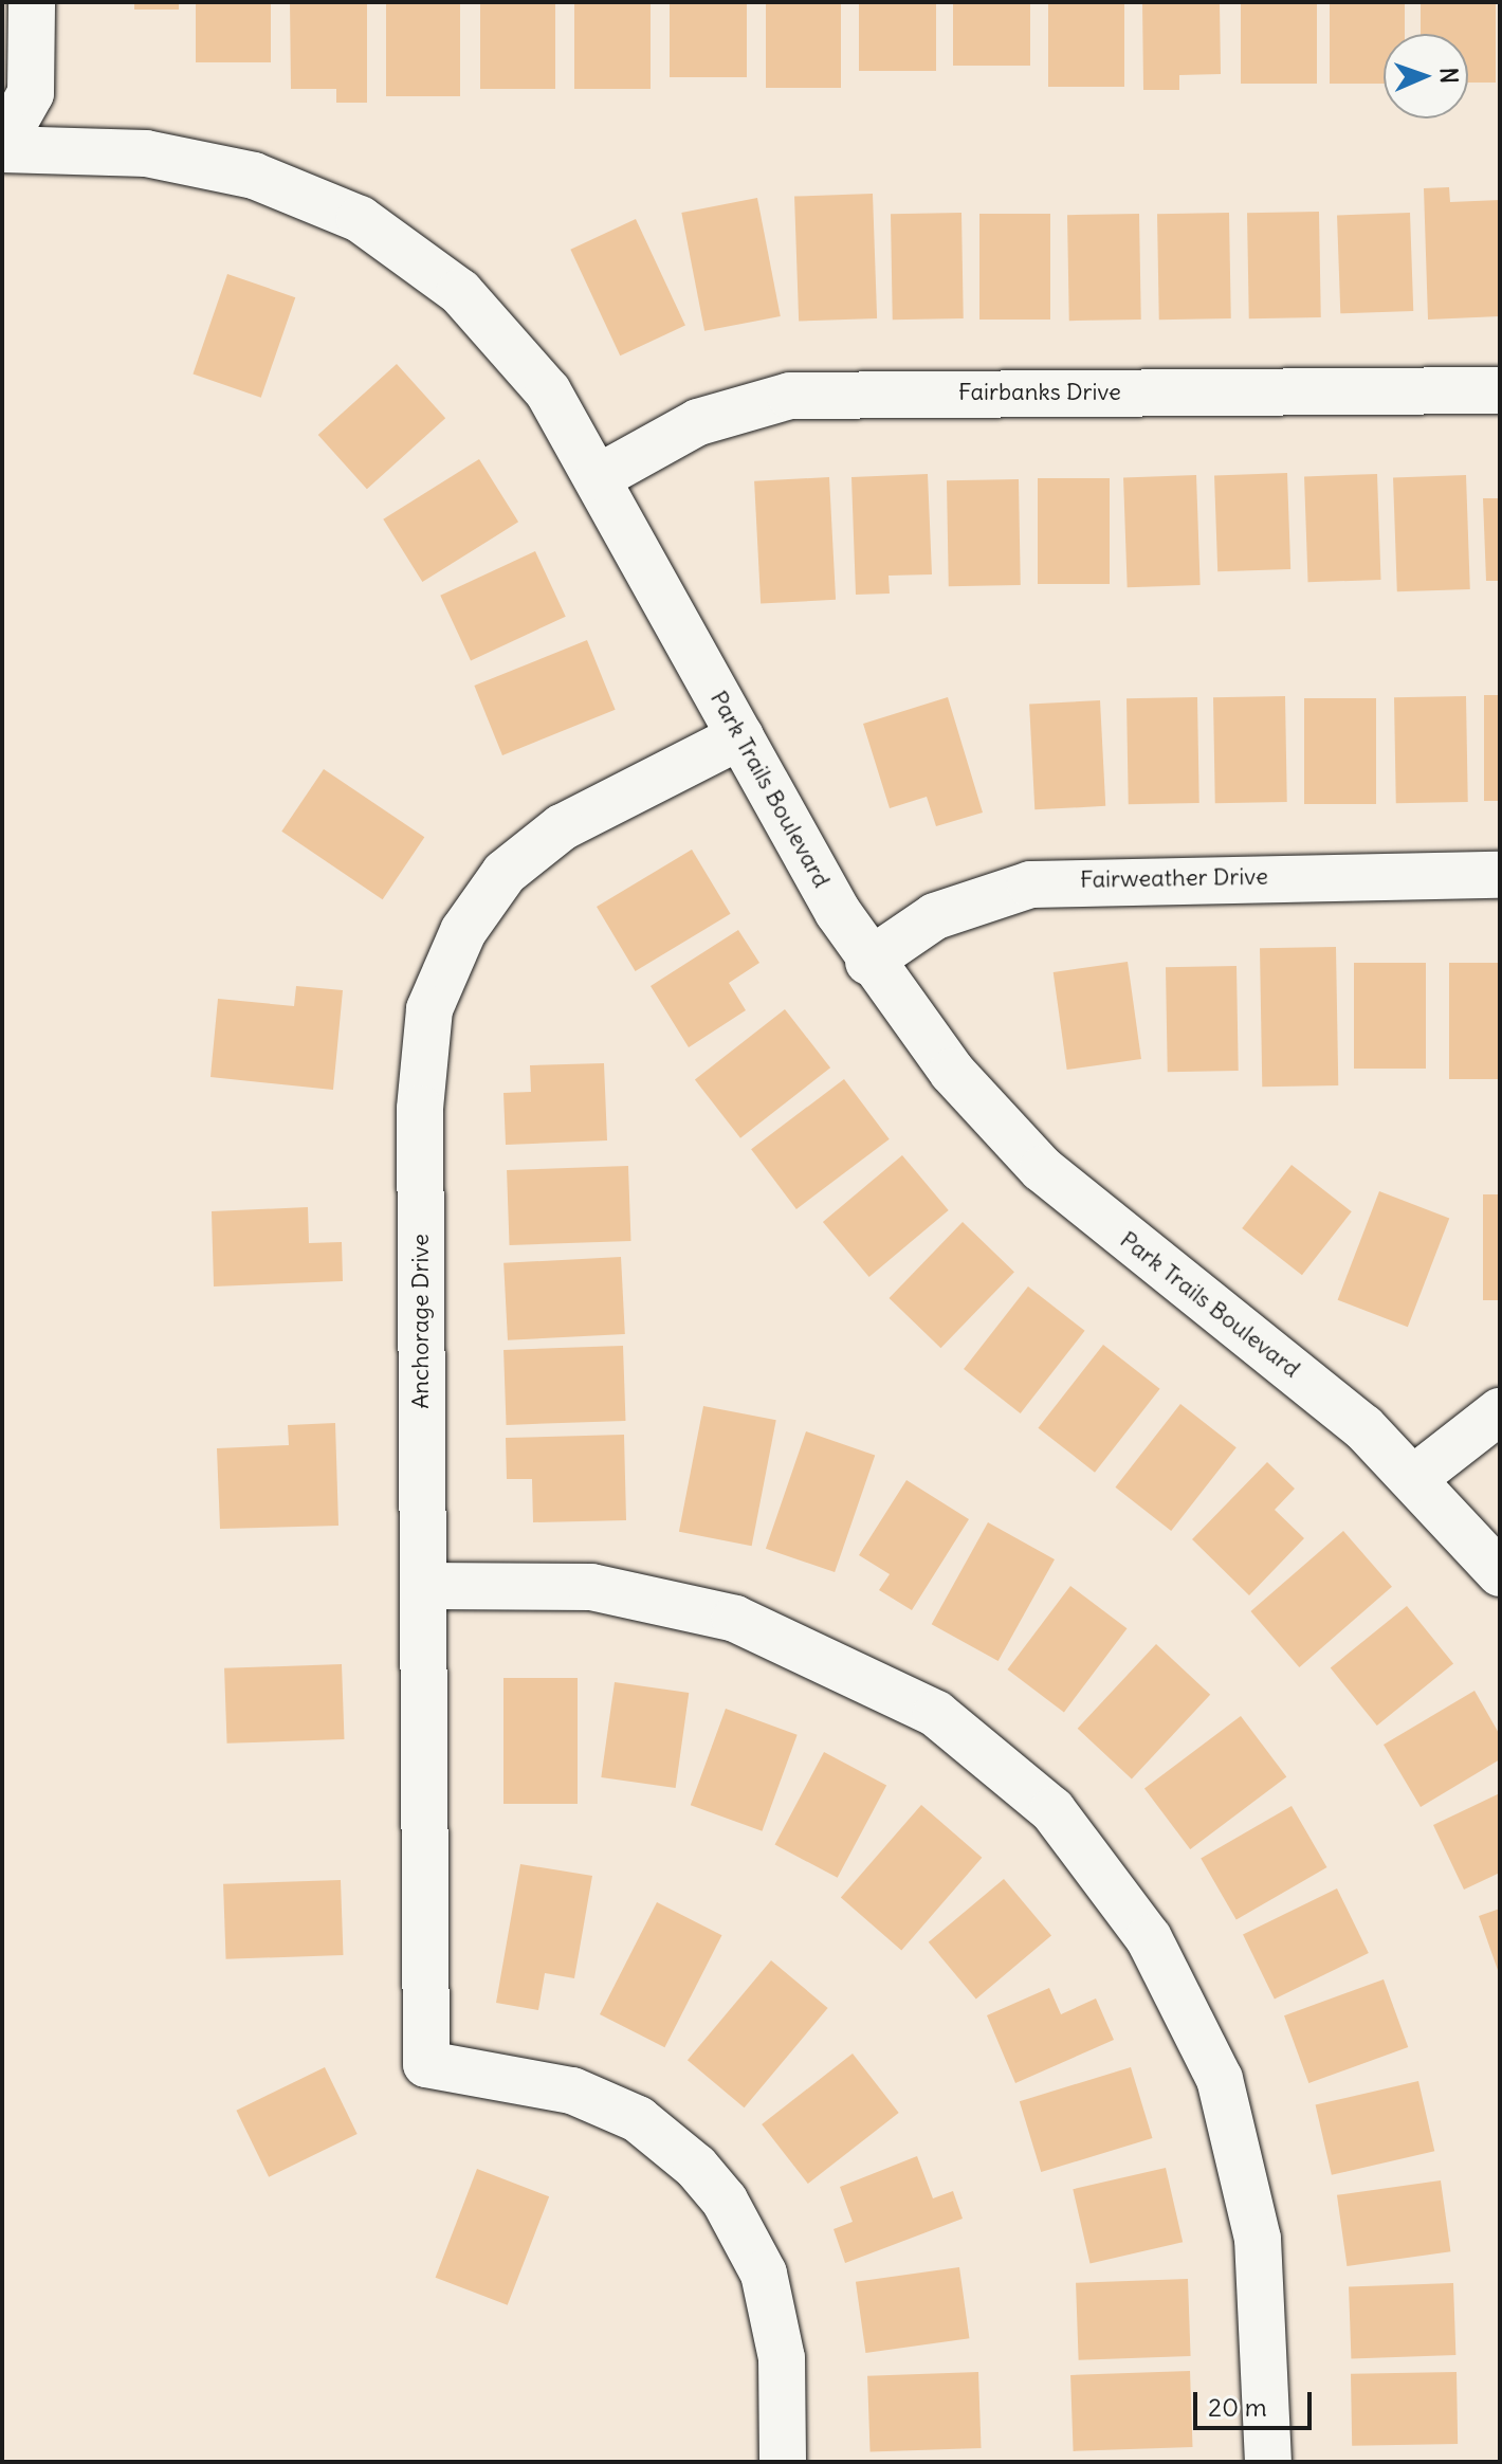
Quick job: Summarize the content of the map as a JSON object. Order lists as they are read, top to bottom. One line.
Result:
{"streets":{"street":["Fairbanks Drive","Park Trails Boulevard","Fairweather Drive","Anchorage Drive"]},"crossings":[["Fairbanks Drive","Park Trails Boulevard"],["Park Trails Boulevard","Fairweather Drive"],["Park Trails Boulevard","Anchorage Drive"]],"scale_bar":"20 m","north":"right"}
